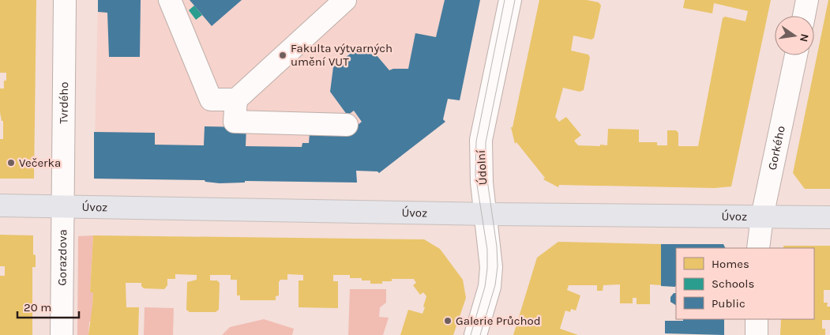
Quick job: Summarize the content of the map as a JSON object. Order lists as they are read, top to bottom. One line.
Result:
{"streets":{"main road":["Úvoz"],"street":["Tvrdého","Gorkého","Údolní","Gorazdova"]},"crossings":[["Tvrdého","Úvoz"],["Tvrdého","Gorazdova"],["Gorkého","Úvoz"],["Údolní","Úvoz"],["Úvoz","Gorazdova"]],"places":["Fakulta výtvarných umění VUT","Večerka","Galerie Průchod"],"legend":["Homes","Schools","Public"],"scale_bar":"20 m","north":"right"}
